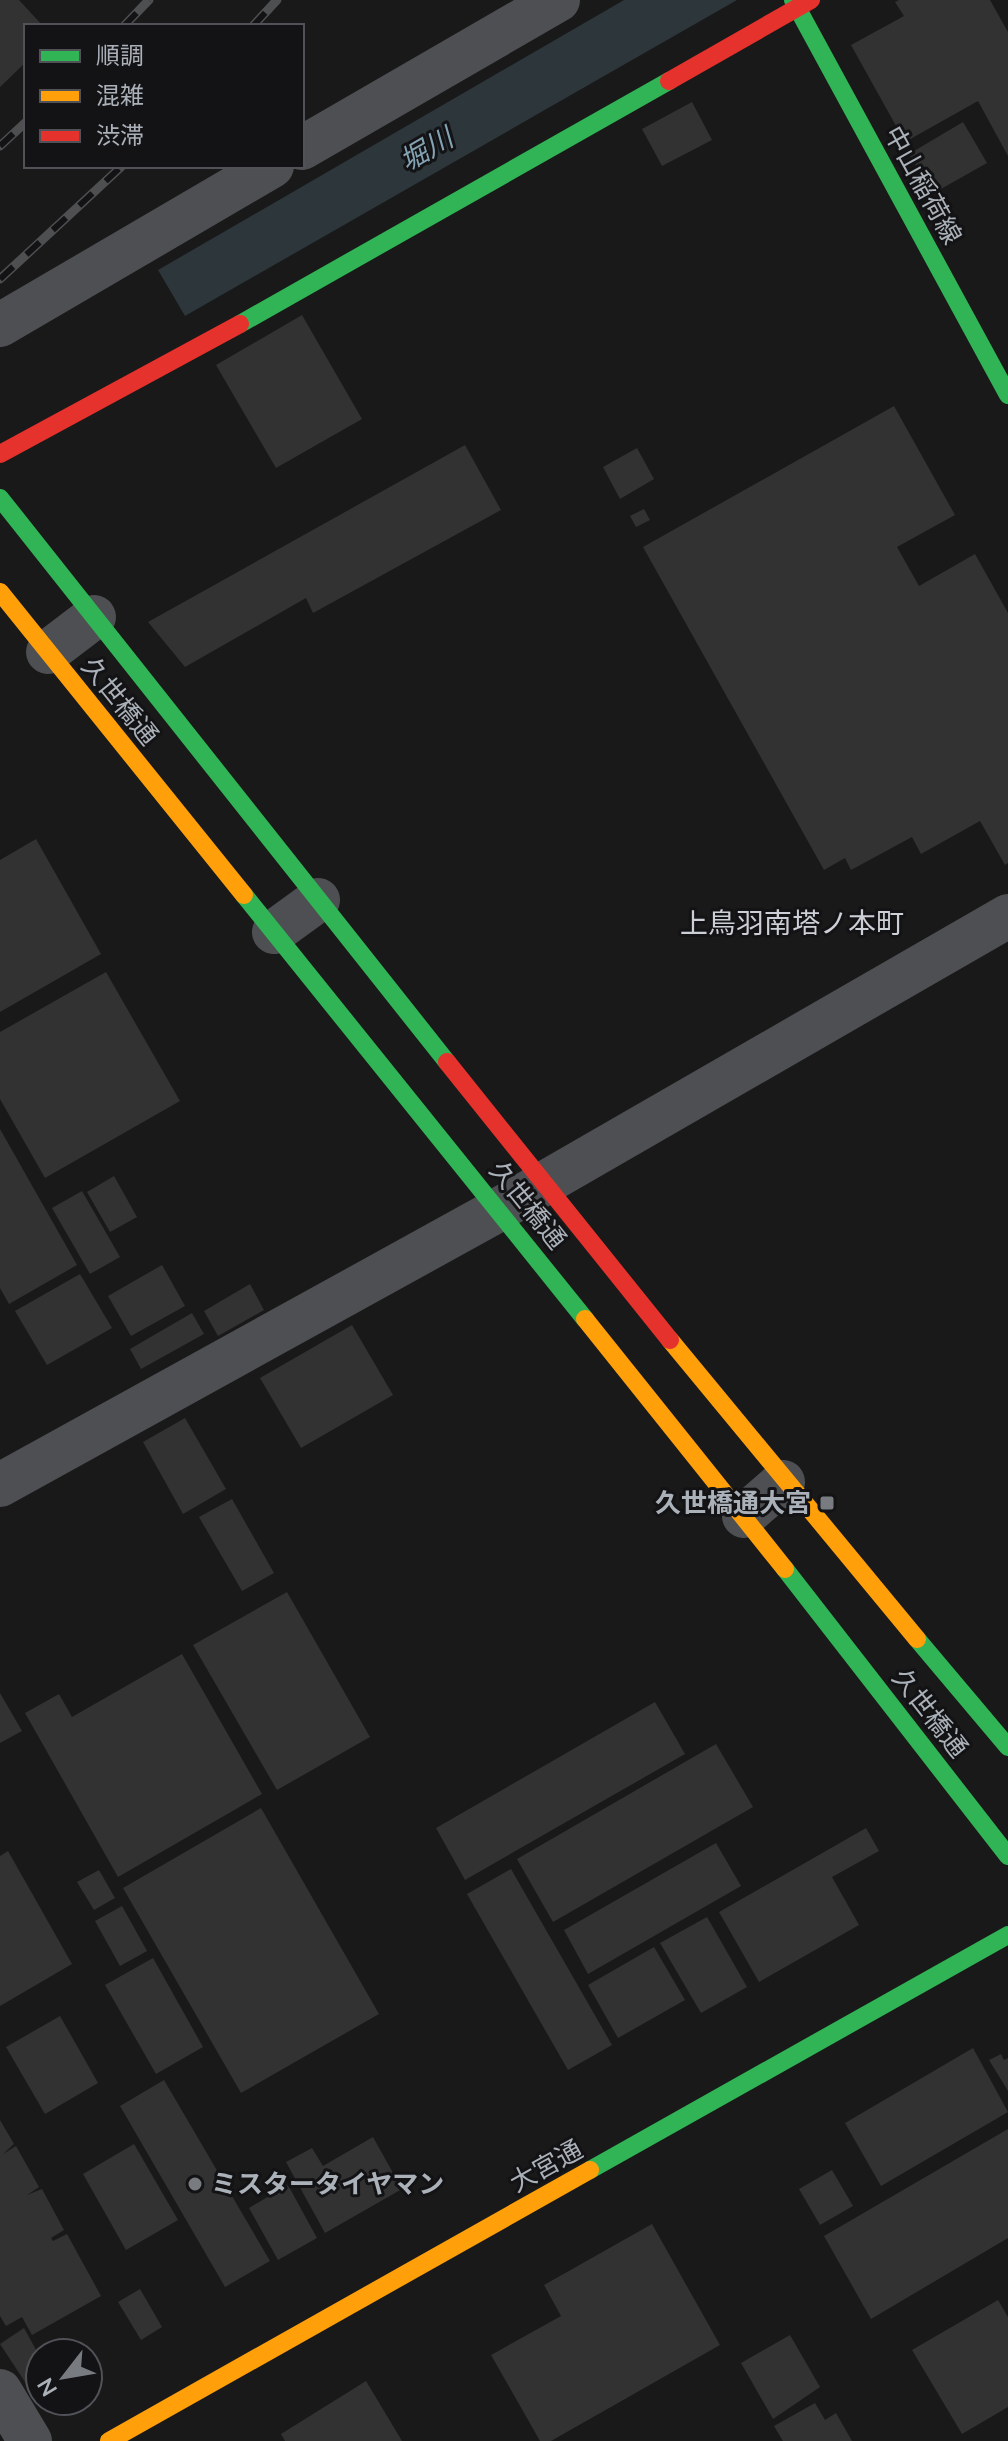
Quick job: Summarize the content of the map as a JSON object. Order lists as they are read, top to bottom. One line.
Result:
{"streets":{"street":["中山稲荷線","久世橋通","大宮通"]},"districts":["上鳥羽南塔ノ本町"],"water":["堀川"],"places":{"transit":["久世橋通大宮"],"other":["ミスタータイヤマン"]},"legend":["順調","混雑","渋滞"],"north":"bottom left"}
